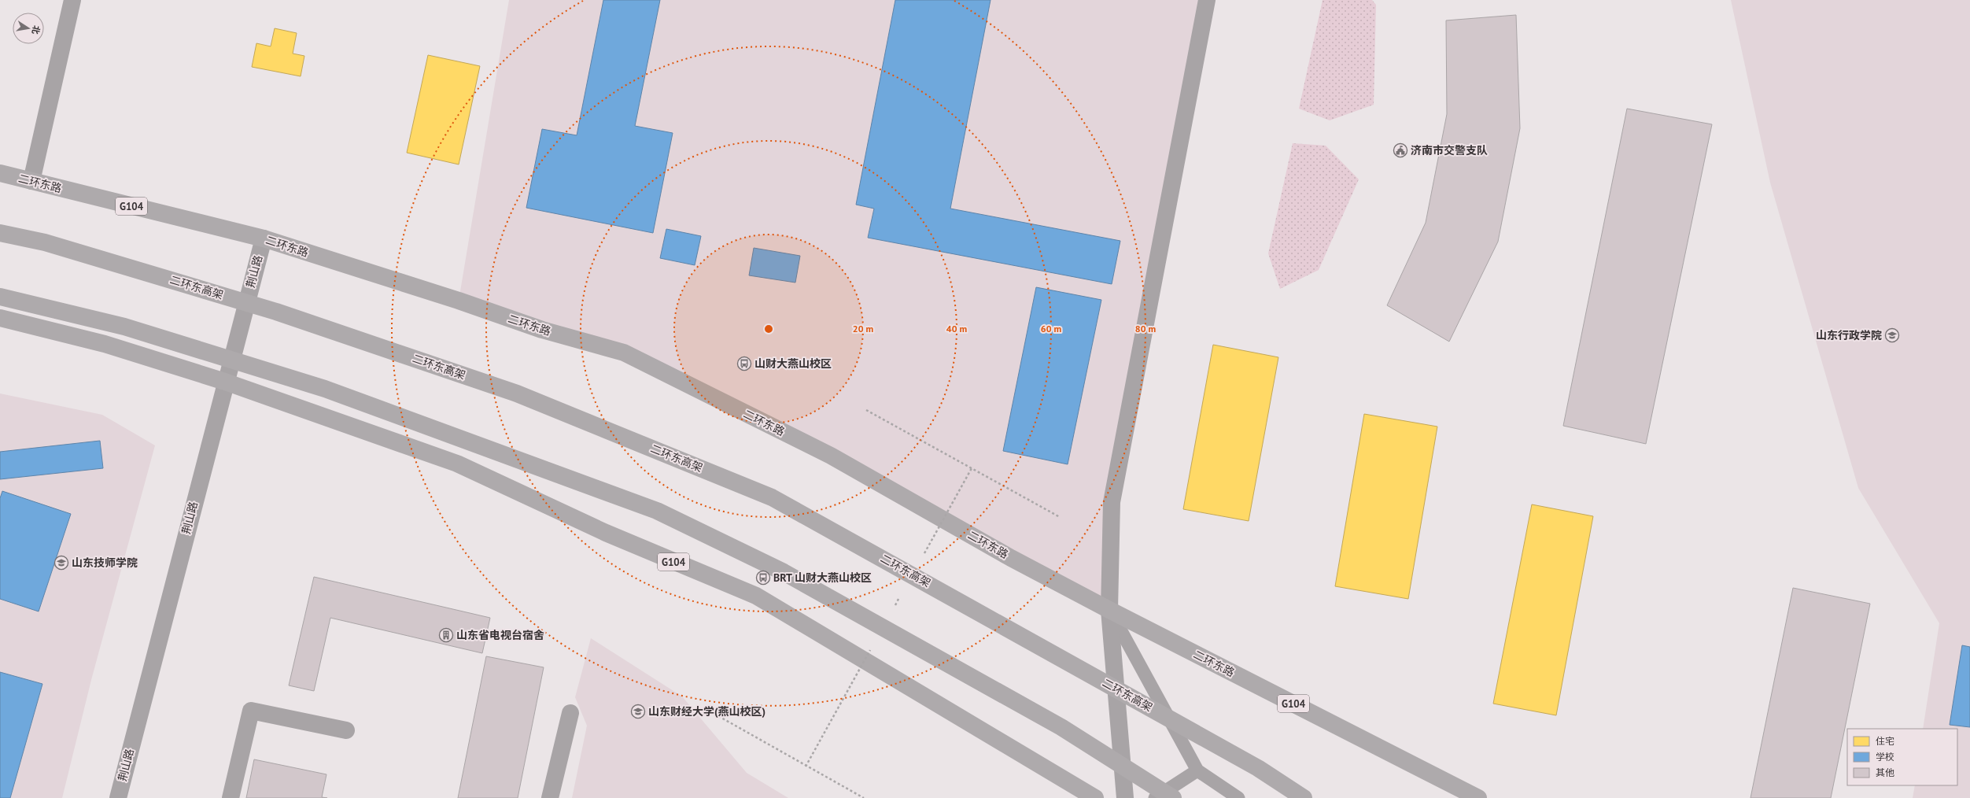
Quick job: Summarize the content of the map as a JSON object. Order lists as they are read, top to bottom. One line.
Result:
{"streets":{"highway":["二环东路","G104","二环东高架"],"street":["荆山路"]},"crossings":[["二环东路","荆山路"],["G104","荆山路"]],"places":{"public building":["济南市交警支队"],"school or university":["山东行政学院","山东技师学院","山东财经大学(燕山校区)"],"bus stop":["山财大燕山校区","BRT 山财大燕山校区"],"building":["山东省电视台宿舍"]},"legend":["住宅","学校","其他"],"north":"right","rings":["20 m","40 m","60 m","80 m"]}
